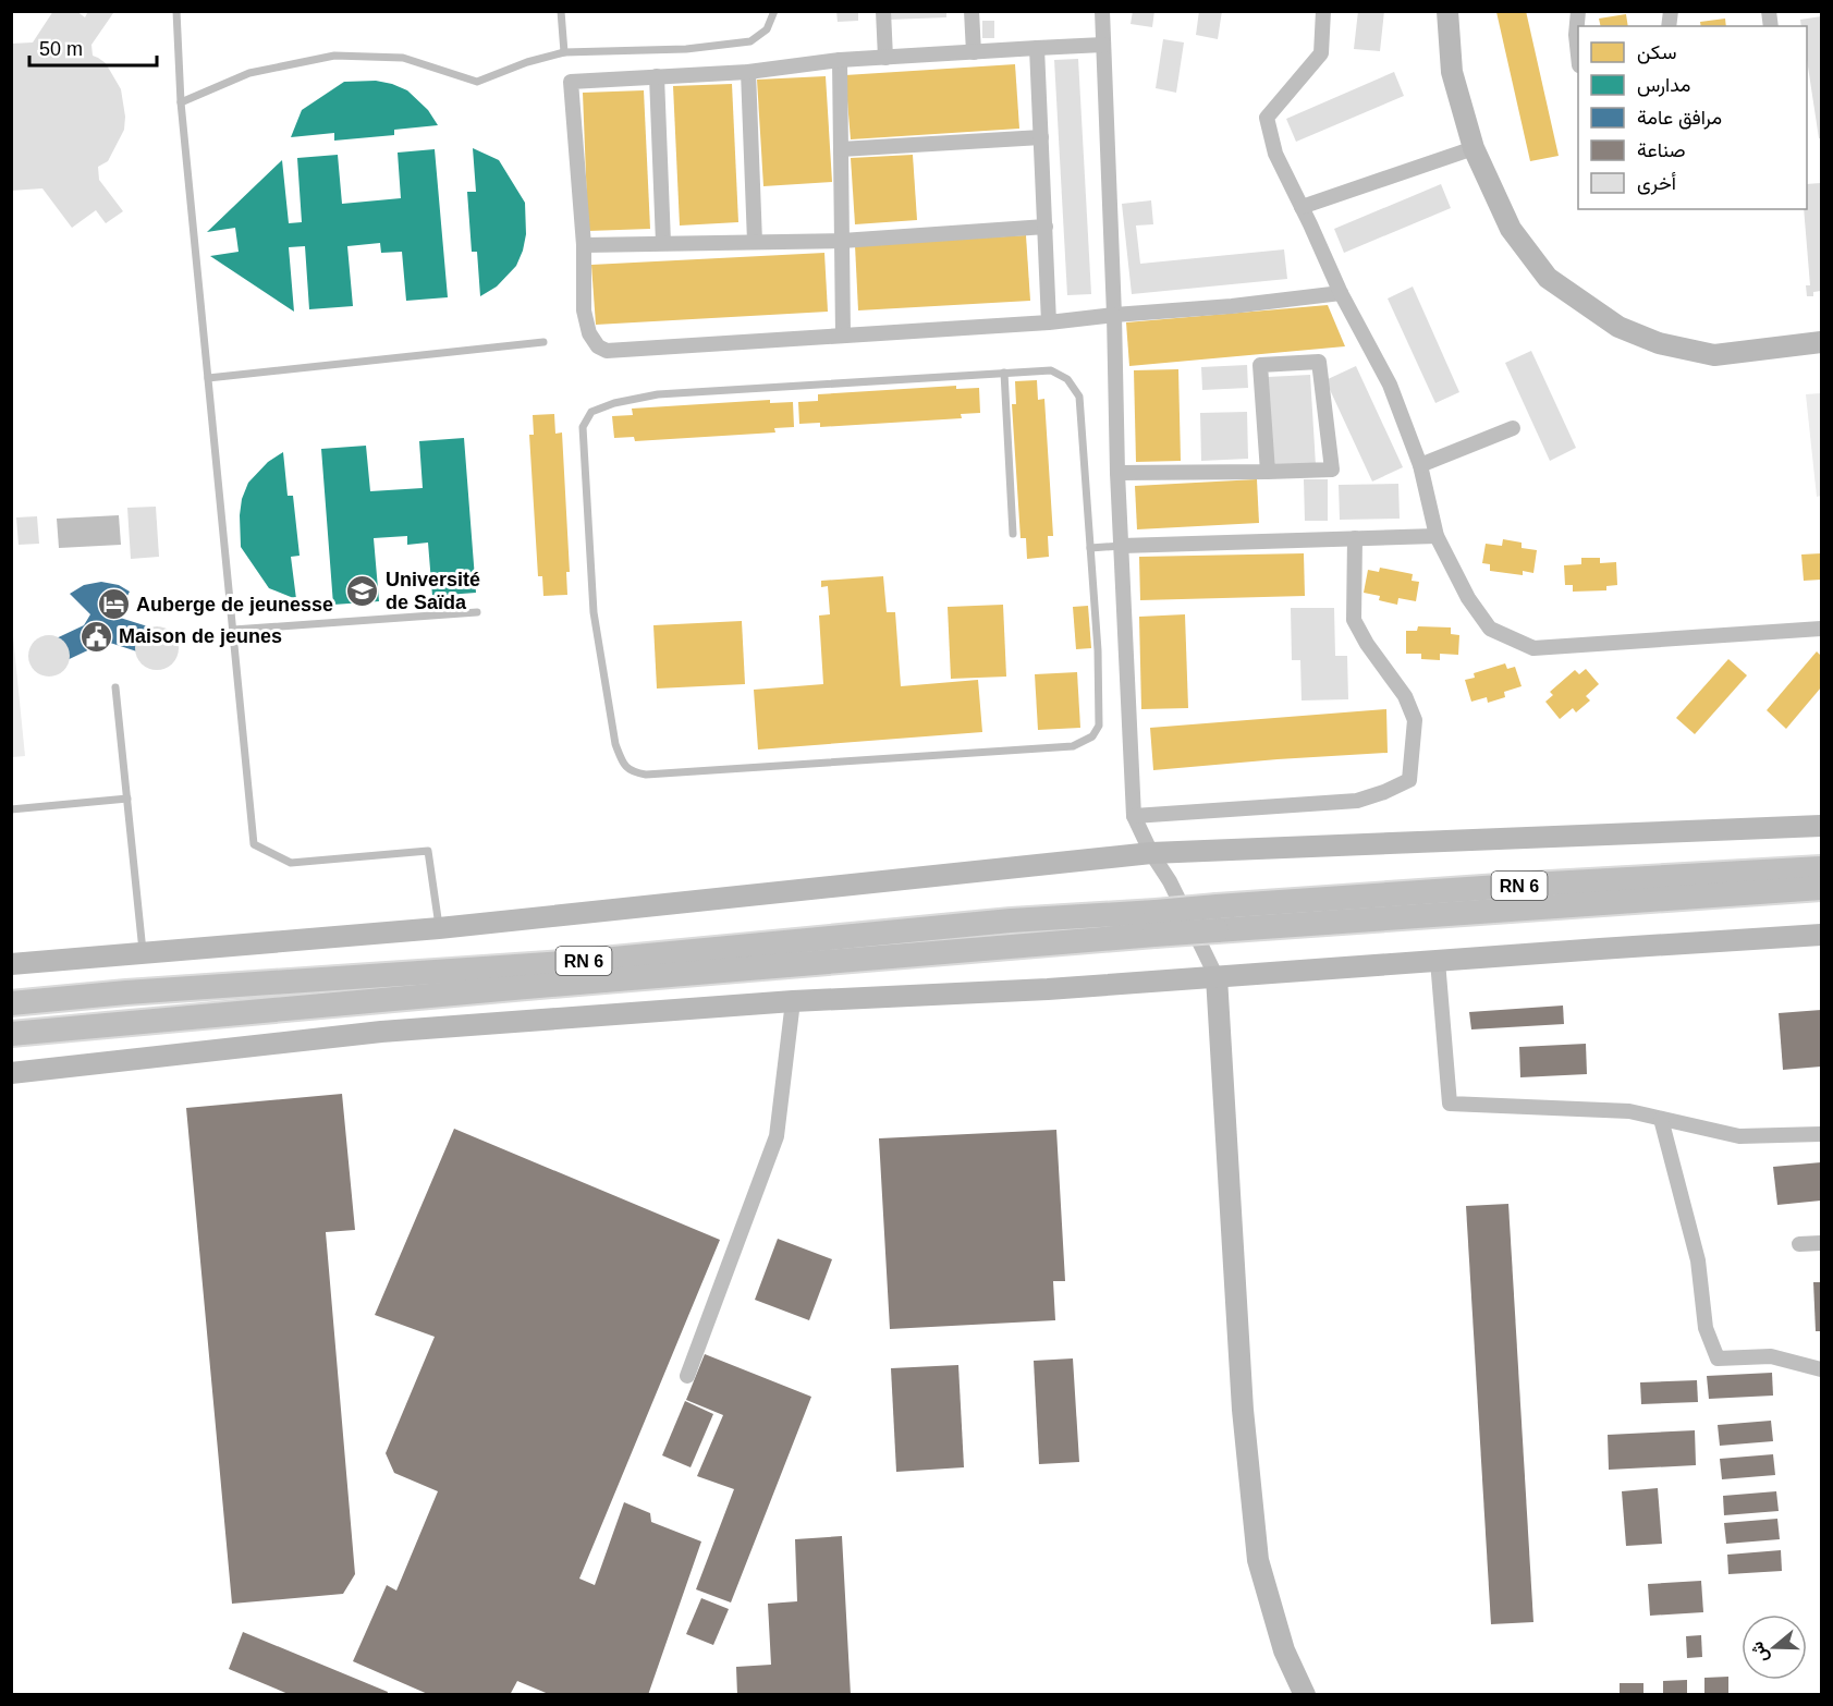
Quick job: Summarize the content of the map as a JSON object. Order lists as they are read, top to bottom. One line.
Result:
{"streets":{"main road":["RN 6"]},"places":{"school or university":["Université de Saïda"],"hotel":["Auberge de jeunesse"],"public building":["Maison de jeunes"]},"legend":["سكن","مدارس","مرافق عامة","صناعة","أخرى"],"scale_bar":"50 m","north":"left"}
